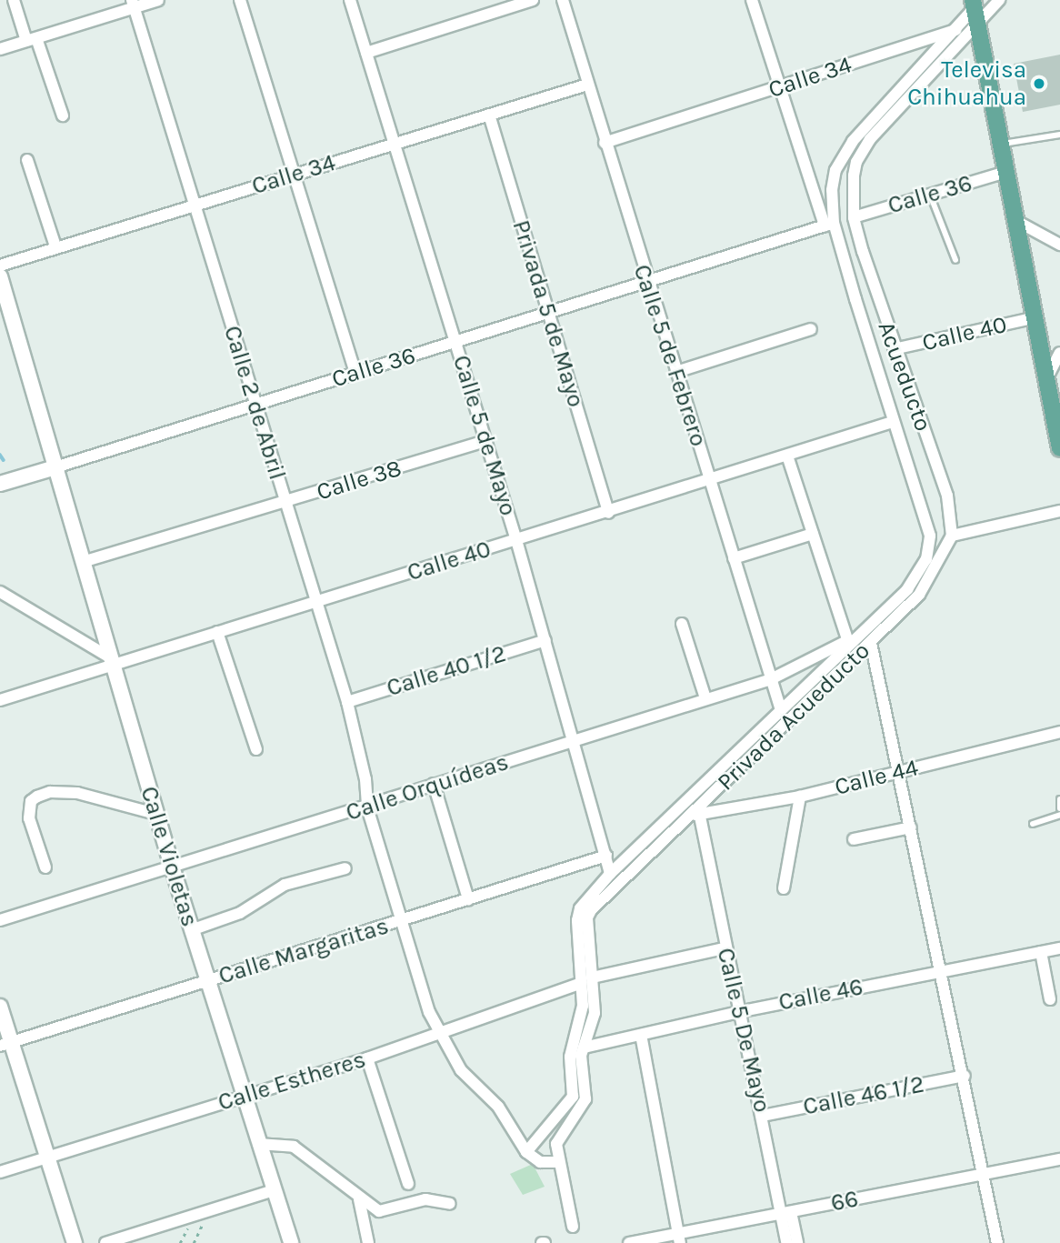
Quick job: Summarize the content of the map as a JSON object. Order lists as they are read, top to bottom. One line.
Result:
{"streets":{"street":["Calle 34","Calle 36","Privada 5 de Mayo","Calle 40","Calle 5 de Febrero","Acueducto","Calle 2 de Abril","Calle 5 de Mayo","Calle 38","Calle 40 1/2","Privada Acueducto","Calle 44","Calle Orquídeas","Calle Violetas","Calle Margaritas","Calle 46","Calle 5 De Mayo","Calle Estheres","Calle 46 1/2","66"]},"crossings":[["Calle 34","Privada 5 de Mayo"],["Calle 34","Calle 5 de Febrero"],["Calle 34","Calle 2 de Abril"],["Calle 34","Calle 5 de Mayo"],["Calle 36","Privada 5 de Mayo"],["Calle 36","Calle 5 de Febrero"],["Calle 36","Acueducto"],["Calle 36","Calle 2 de Abril"],["Calle 36","Calle 5 de Mayo"],["Calle 36","Calle Violetas"],["Privada 5 de Mayo","Calle 40"],["Calle 40","Calle 5 de Febrero"],["Calle 40","Acueducto"],["Calle 40","Calle 2 de Abril"],["Calle 40","Calle 5 de Mayo"],["Calle 40","Calle Violetas"],["Calle 5 de Febrero","Privada Acueducto"],["Calle 5 de Febrero","Calle Orquídeas"],["Acueducto","Privada Acueducto"],["Calle 2 de Abril","Calle 38"],["Calle 2 de Abril","Calle 40 1/2"],["Calle 2 de Abril","Calle Orquídeas"],["Calle 5 de Mayo","Calle 38"],["Calle 5 de Mayo","Calle 40 1/2"],["Calle 5 de Mayo","Privada Acueducto"],["Calle 5 de Mayo","Calle Orquídeas"],["Calle 5 de Mayo","Calle Margaritas"],["Calle 38","Calle Violetas"],["Privada Acueducto","Calle 44"],["Privada Acueducto","Calle Orquídeas"],["Privada Acueducto","Calle 5 De Mayo"],["Calle 44","Calle 5 De Mayo"],["Calle Orquídeas","Calle Violetas"],["Calle Violetas","Calle Margaritas"],["Calle Violetas","Calle Estheres"],["Calle 46","Calle 5 De Mayo"],["Calle 5 De Mayo","Calle Estheres"],["Calle 5 De Mayo","Calle 46 1/2"],["Calle 5 De Mayo","66"]],"places":["Televisa Chihuahua"]}
